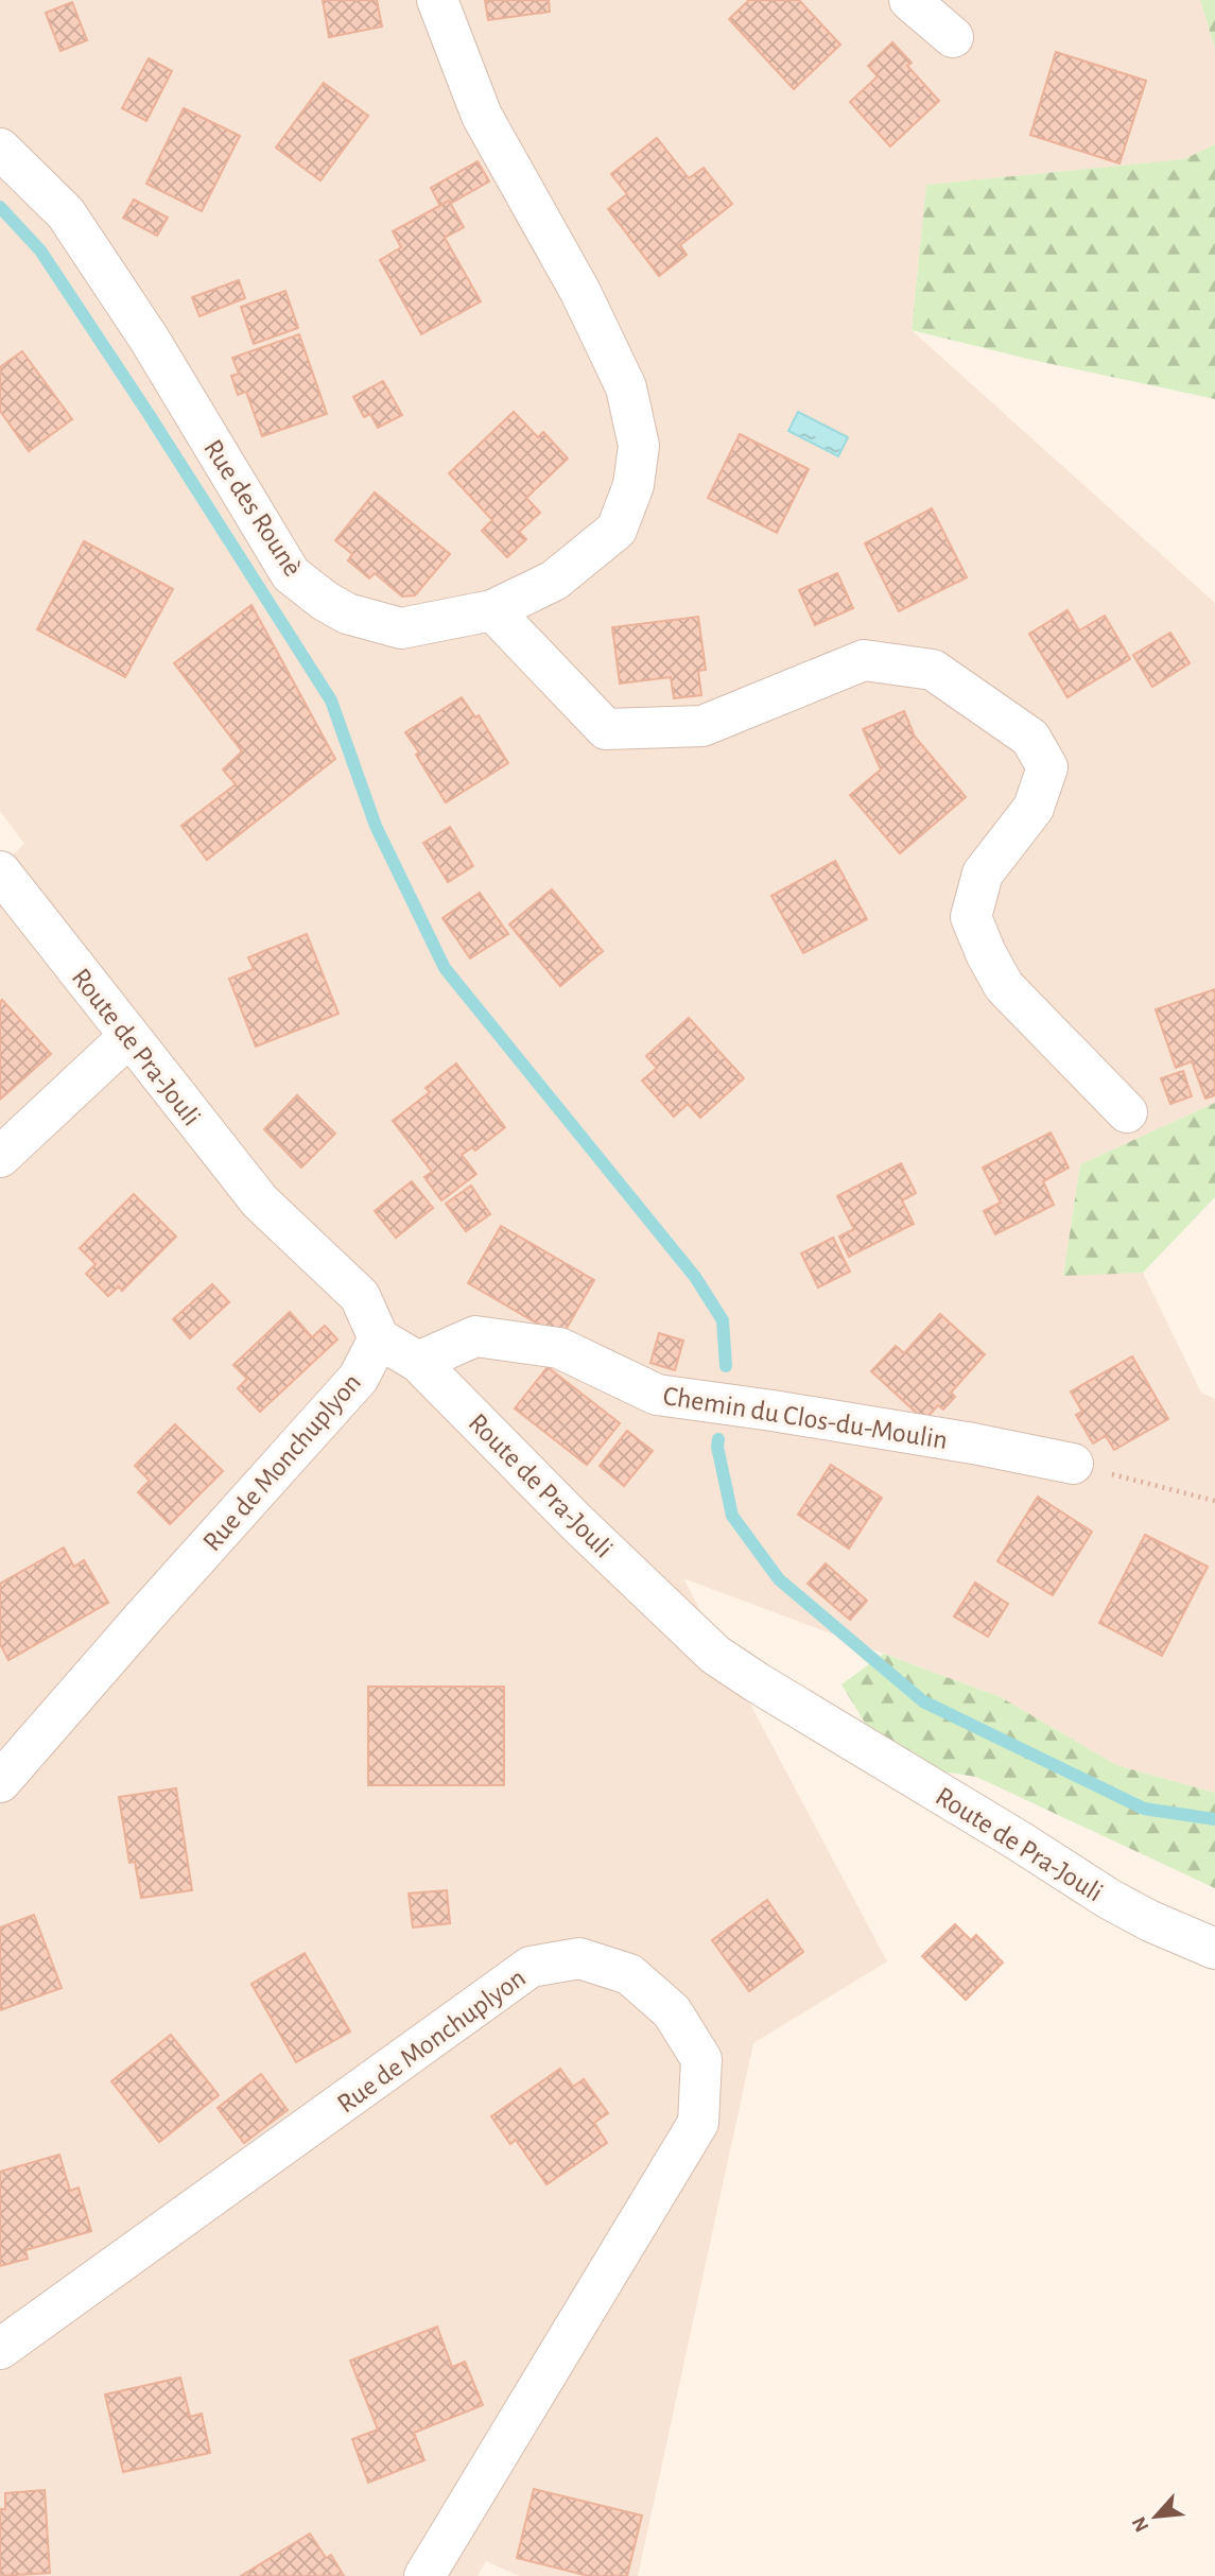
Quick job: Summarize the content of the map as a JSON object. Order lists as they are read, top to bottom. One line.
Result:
{"streets":{"street":["Rue des Rounè","Route de Pra-Jouli","Chemin du Clos-du-Moulin","Rue de Monchuplyon"]},"crossings":[["Route de Pra-Jouli","Chemin du Clos-du-Moulin"],["Route de Pra-Jouli","Rue de Monchuplyon"]],"north":"bottom left"}
